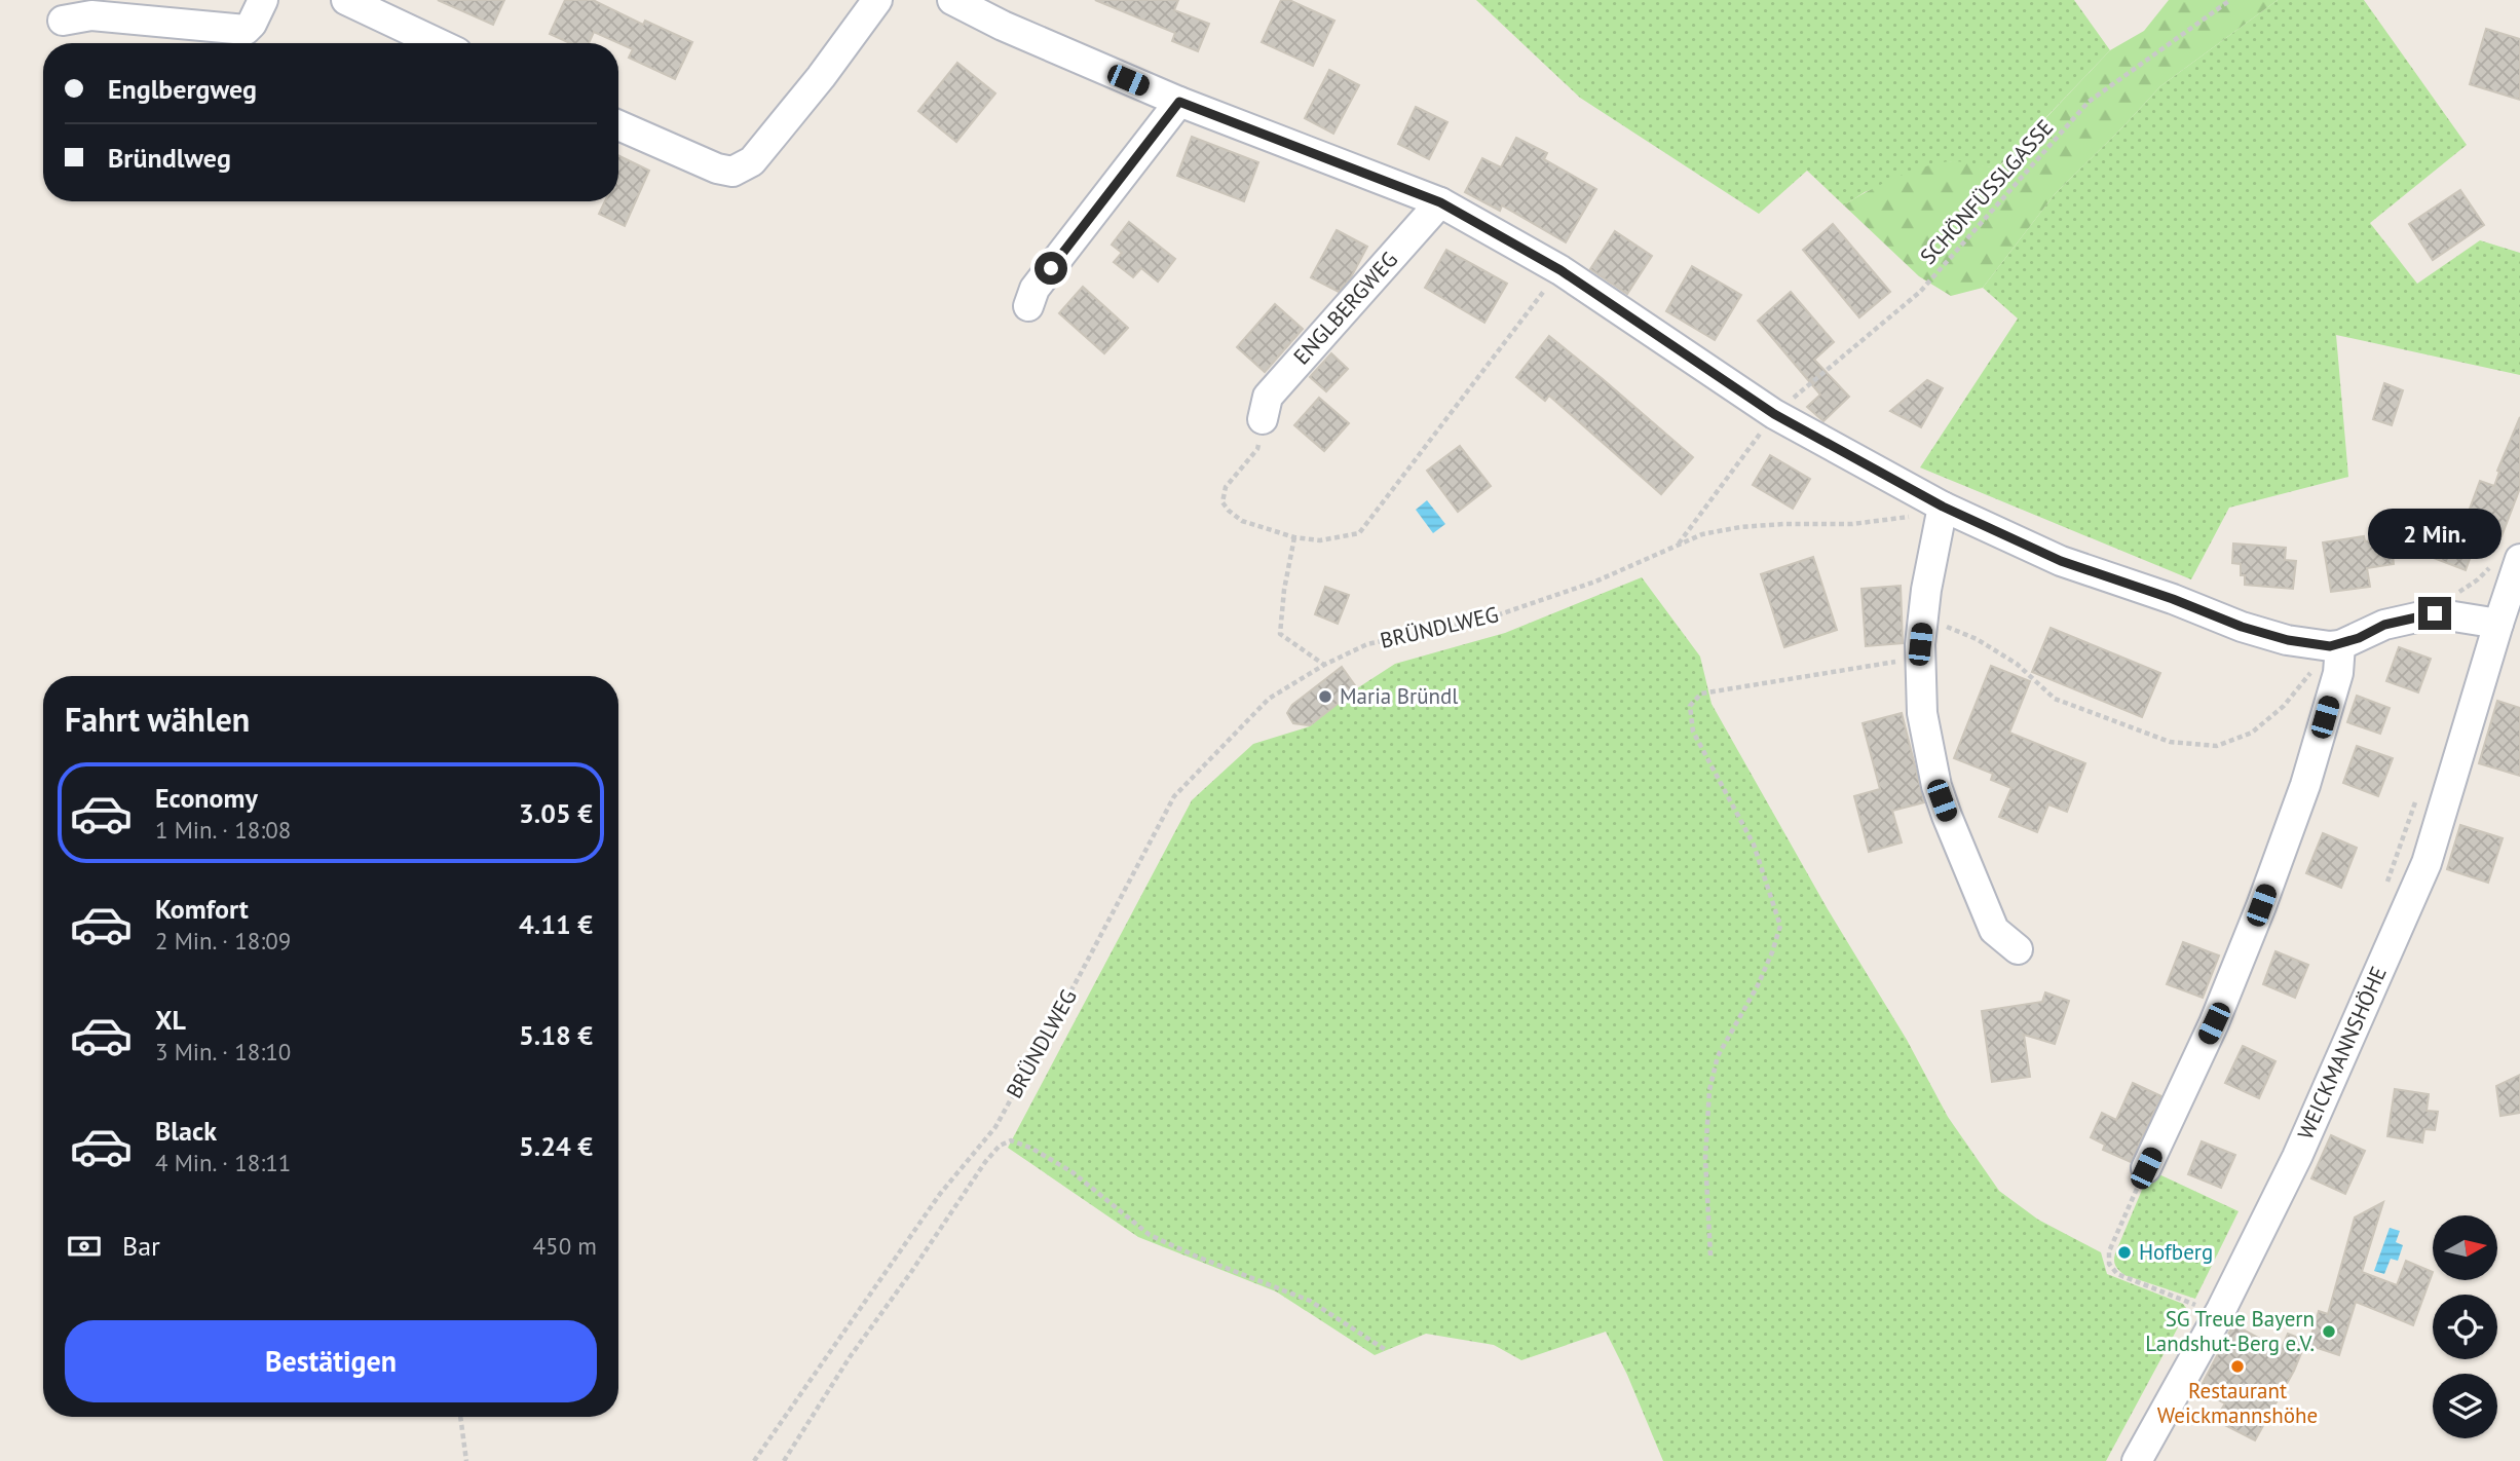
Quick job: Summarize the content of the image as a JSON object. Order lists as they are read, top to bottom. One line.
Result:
{"streets":{"street":["ENGLBERGWEG","WEICKMANNSHÖHE"],"path":["SCHÖNFÜSSLGASSE","BRÜNDLWEG"]},"crossings":[["SCHÖNFÜSSLGASSE","BRÜNDLWEG"]],"places":["Maria Bründl","Hofberg","SG Treue Bayern Landshut-Berg e.V.","Restaurant Weickmannshöhe"],"north":"right","page":{"banner":["Englbergweg","Bründlweg"],"bubble":"2 Min.","heading":"Fahrt wählen","list":[{"name":"Economy","note":"1 Min. · 18:08","value":"3.05 €"},{"name":"Komfort","note":"2 Min. · 18:09","value":"4.11 €"},{"name":"XL","note":"3 Min. · 18:10","value":"5.18 €"},{"name":"Black","note":"4 Min. · 18:11","value":"5.24 €"}],"pay":["Bar","450 m"],"buttons":"Bestätigen"}}
